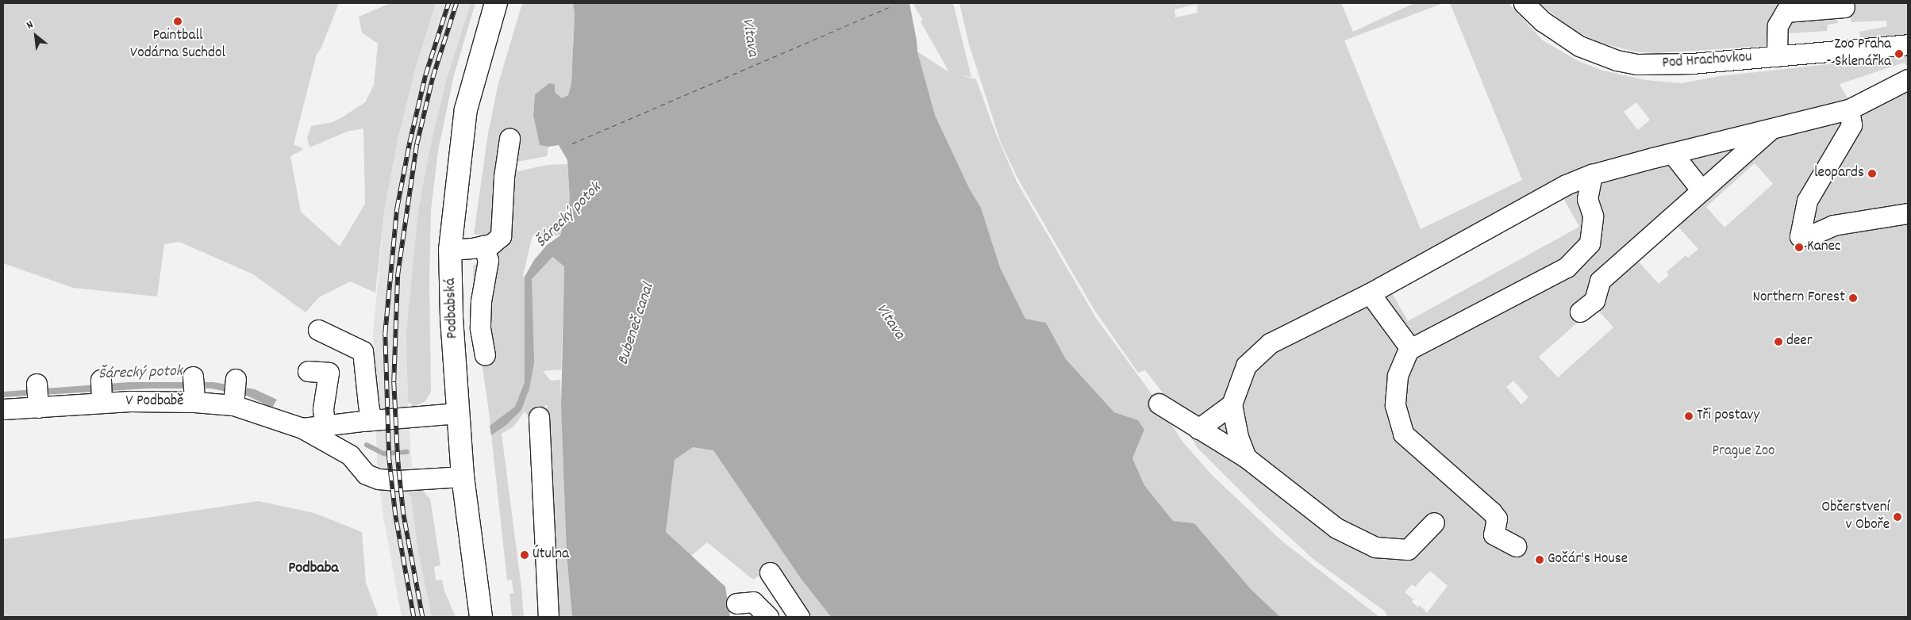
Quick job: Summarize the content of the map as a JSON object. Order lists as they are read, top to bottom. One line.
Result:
{"streets":{"main road":["Podbabská"],"street":["Pod Hrachovkou","V Podbabě"]},"crossings":[["Podbabská","V Podbabě"]],"districts":["Podbaba"],"water":["Vltava","Šárecký potok","Bubeneč canal"],"parks":["Prague Zoo"],"places":["Paintball Vodárna Suchdol","Zoo Praha - Sklenářka","leopards","Kanec","Northern Forest","deer","Tři postavy","Občerstvení v Oboře","Útulna","Gočár's House"],"north":"top left"}
